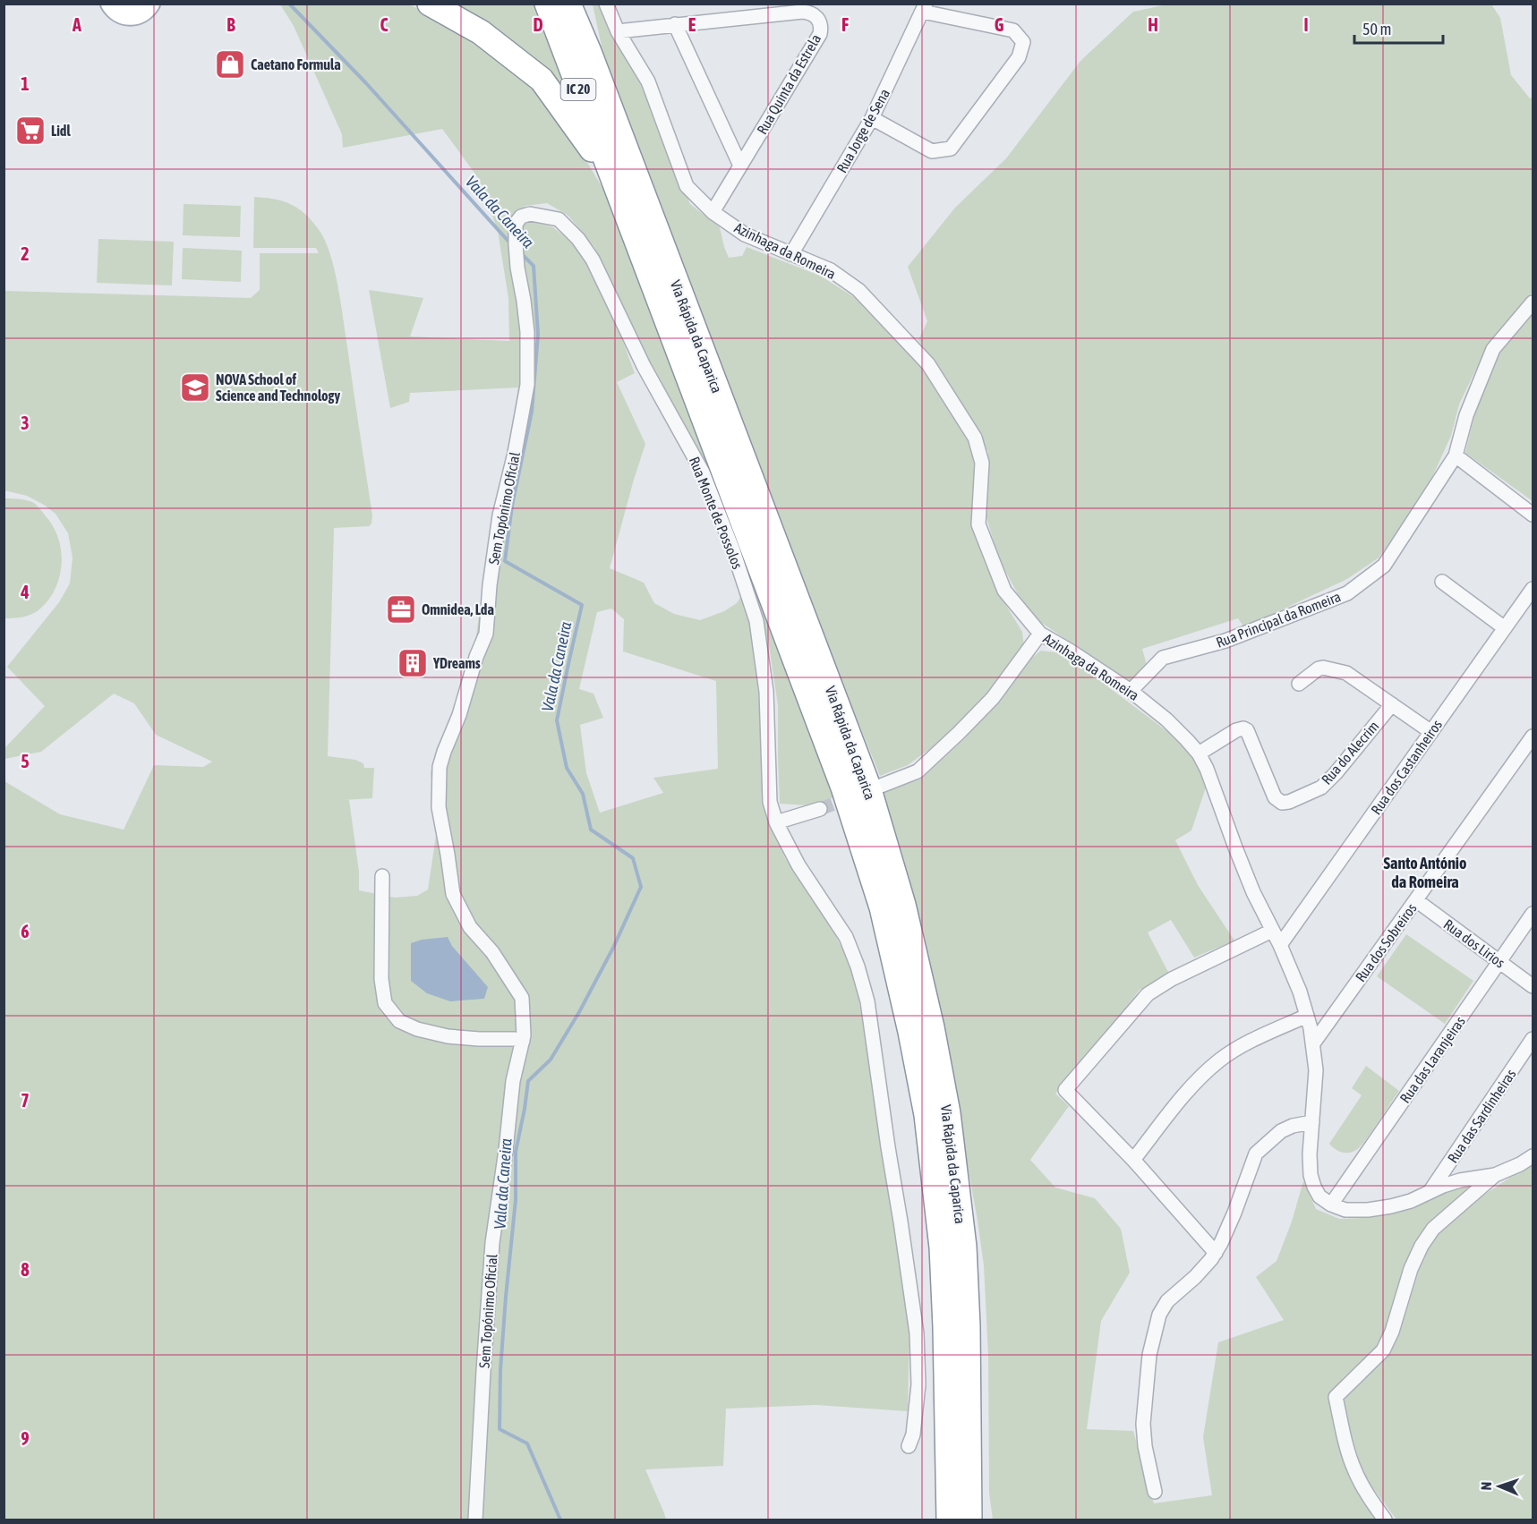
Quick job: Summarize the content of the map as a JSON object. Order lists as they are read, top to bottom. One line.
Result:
{"streets":{"highway":["IC 20","Via Rápida da Caparica"],"street":["Rua Quinta da Estrela","Rua Jorge de Sena","Azinhaga da Romeira","Sem Topónimo Oficial","Rua Monte de Possolos","Rua Principal da Romeira","Rua do Alecrim","Rua dos Castanheiros","Rua dos Sobreiros","Rua dos Lirios","Rua das Laranjeiras","Rua das Sardinheiras"]},"crossings":[["Rua Quinta da Estrela","Azinhaga da Romeira"],["Rua Jorge de Sena","Azinhaga da Romeira"],["Azinhaga da Romeira","Rua Principal da Romeira"],["Azinhaga da Romeira","Rua do Alecrim"],["Azinhaga da Romeira","Rua dos Castanheiros"],["Azinhaga da Romeira","Rua dos Sobreiros"],["Azinhaga da Romeira","Rua das Laranjeiras"],["Sem Topónimo Oficial","Rua Monte de Possolos"],["Rua dos Sobreiros","Rua dos Lirios"],["Rua dos Lirios","Rua das Laranjeiras"]],"districts":["Santo António da Romeira"],"water":["Vala da Caneira"],"places":{"shop":["Caetano Formula"],"supermarket":["Lidl"],"school or university":["NOVA School of Science and Technology"],"office":["Omnidea, Lda"],"building":["YDreams"]},"scale_bar":"50 m","north":"left","grid":{"columns":["A","B","C","D","E","F","G","H","I"],"rows":["1","2","3","4","5","6","7","8","9"]}}
